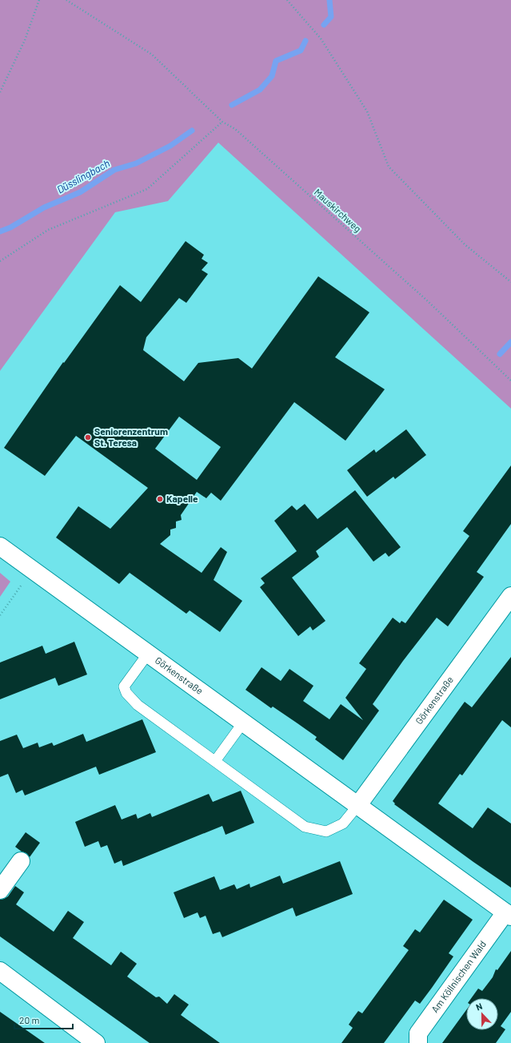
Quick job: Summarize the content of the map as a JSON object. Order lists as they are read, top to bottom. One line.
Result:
{"streets":{"street":["Görkenstraße","Am Köllnischen Wald"],"path":["Mauskirchweg"]},"crossings":[["Görkenstraße","Am Köllnischen Wald"]],"water":["Düsslingbach"],"places":["Seniorenzentrum St. Teresa","Kapelle"],"scale_bar":"20 m","north":"top"}
